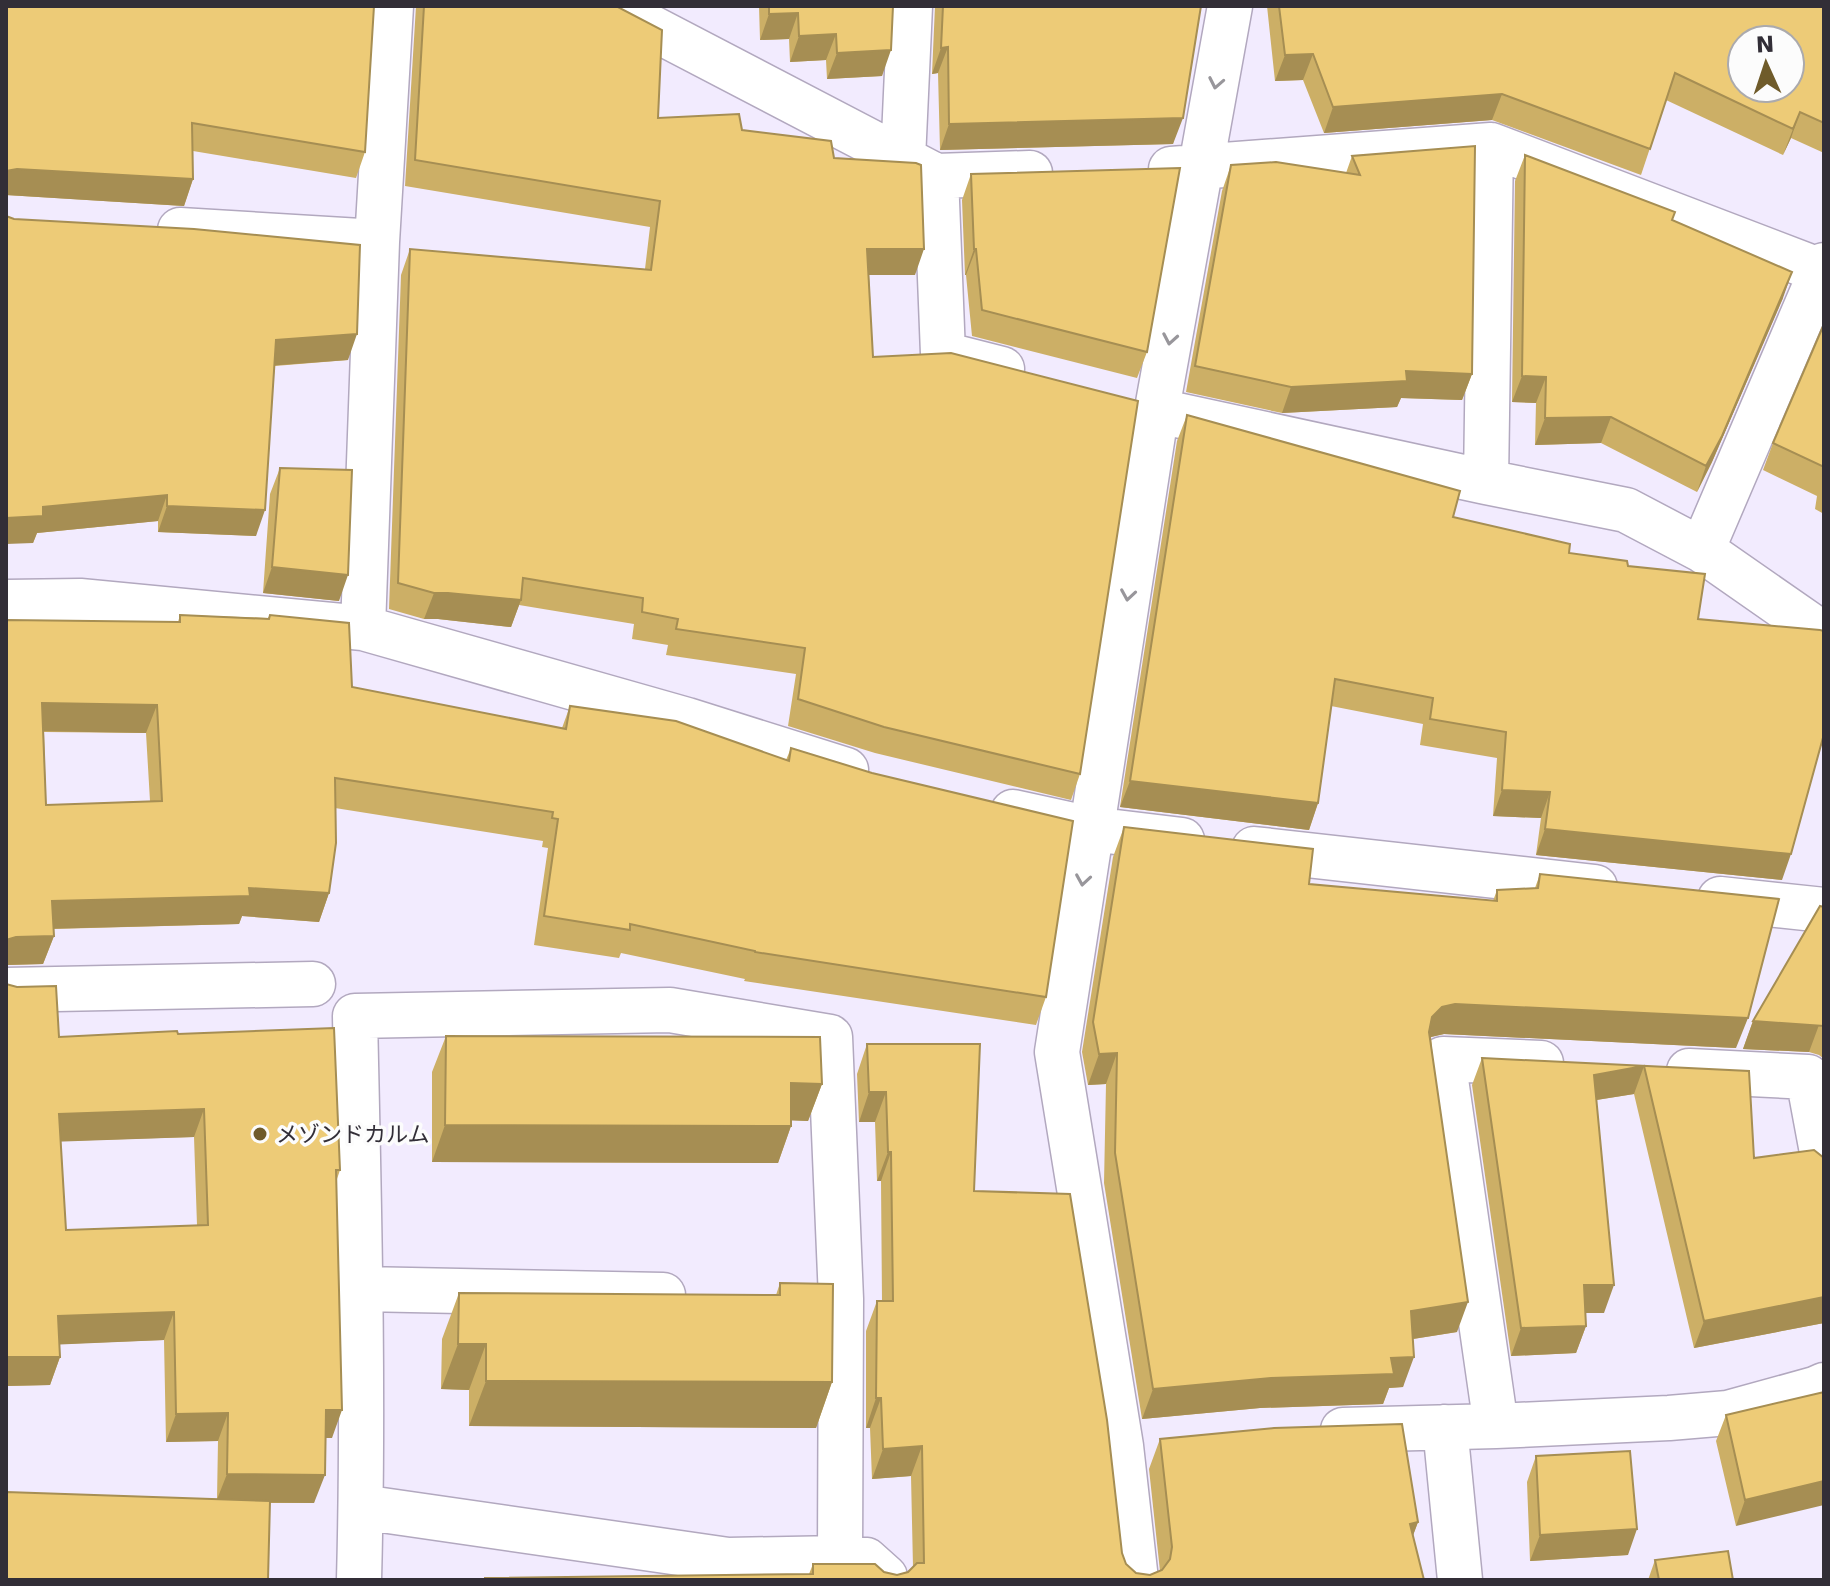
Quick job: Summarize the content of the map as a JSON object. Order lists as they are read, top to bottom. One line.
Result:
{"places":["メゾンドカルム"],"north":"top"}
